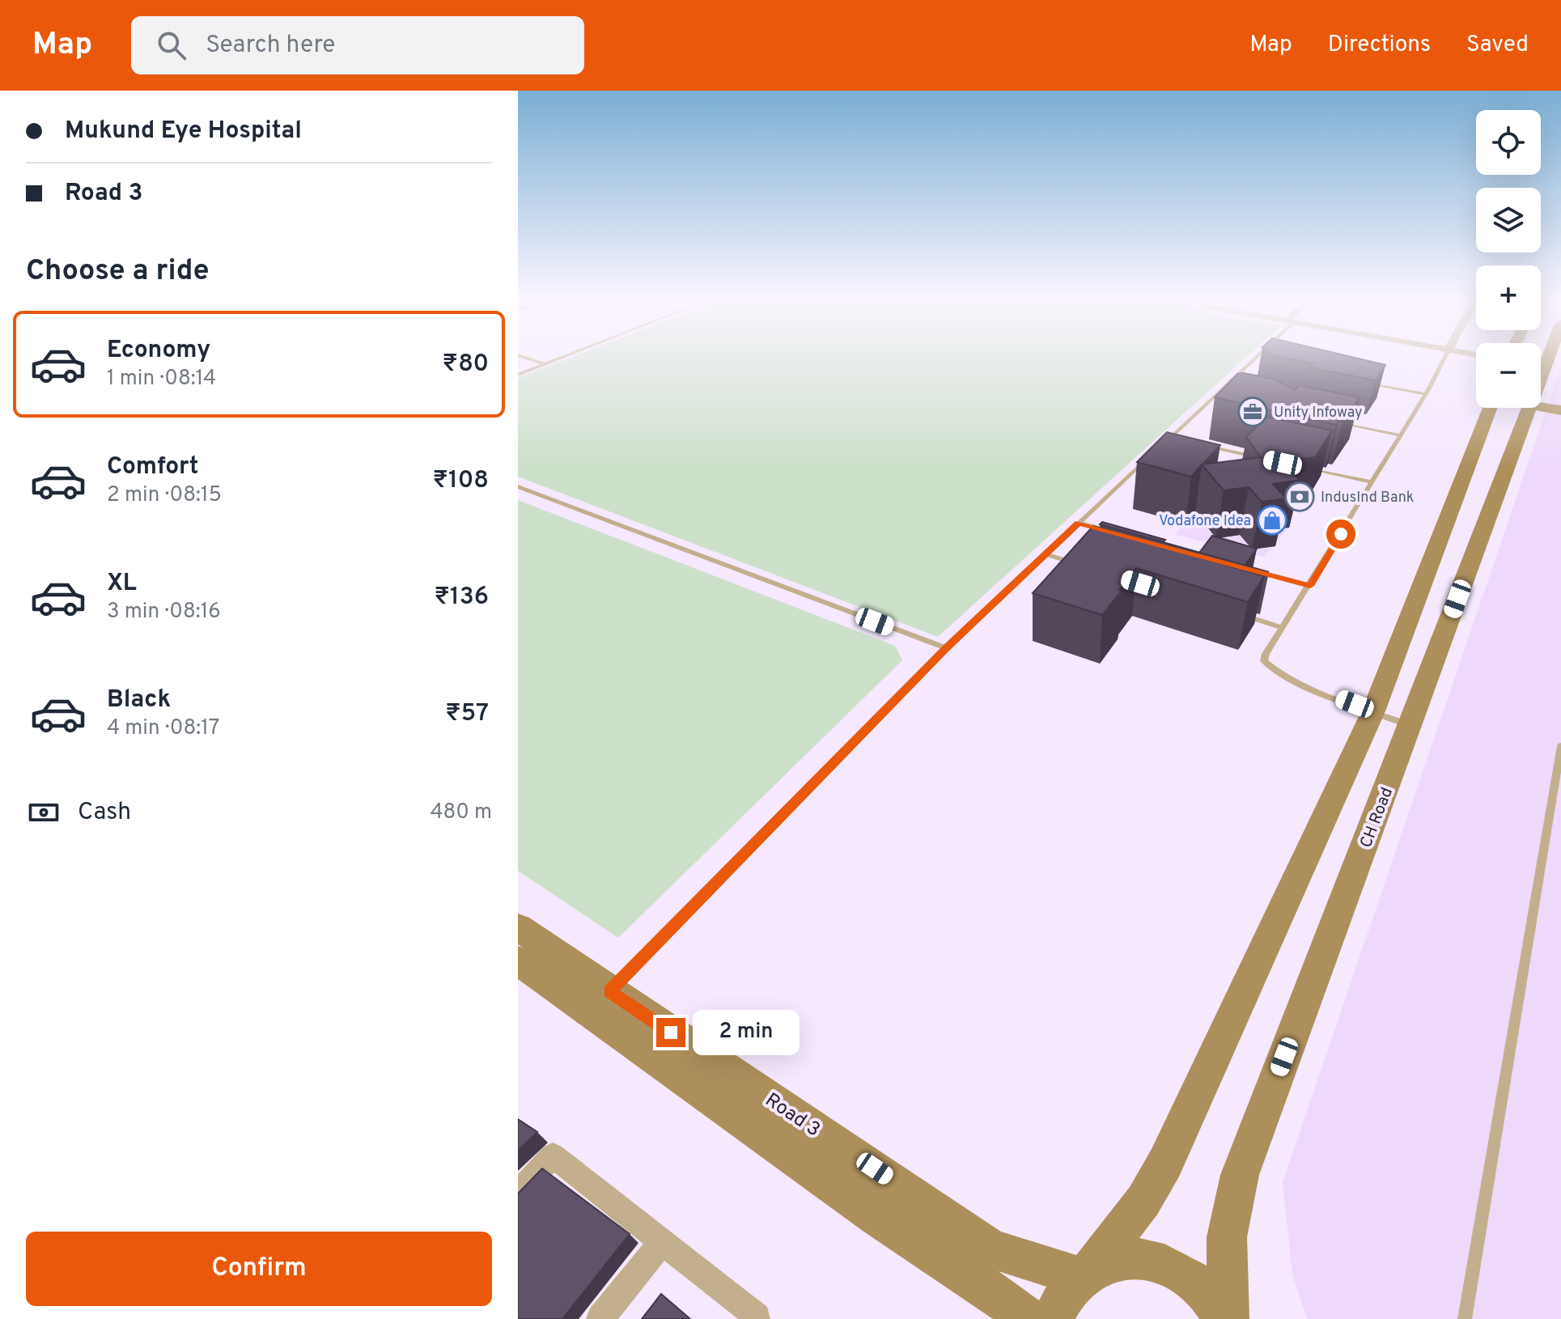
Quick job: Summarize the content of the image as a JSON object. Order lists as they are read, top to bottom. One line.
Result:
{"streets":{"street":["CH Road","Road 3"]},"crossings":[["CH Road","Road 3"]],"places":{"office":["Unity Infoway"],"bank":["IndusInd Bank"],"shop":["Vodafone Idea"]},"page":{"header":"Map","search":"Search here","nav":["Map","Directions","Saved"],"banner":["Mukund Eye Hospital","Road 3"],"map_buttons":["+","−"],"heading":"Choose a ride","list":[{"name":"Economy","note":"1 min · 08:14","value":"₹80"},{"name":"Comfort","note":"2 min · 08:15","value":"₹108"},{"name":"XL","note":"3 min · 08:16","value":"₹136"},{"name":"Black","note":"4 min · 08:17","value":"₹57"}],"pay":["Cash","480 m"],"bubble":"2 min","buttons":"Confirm"}}
